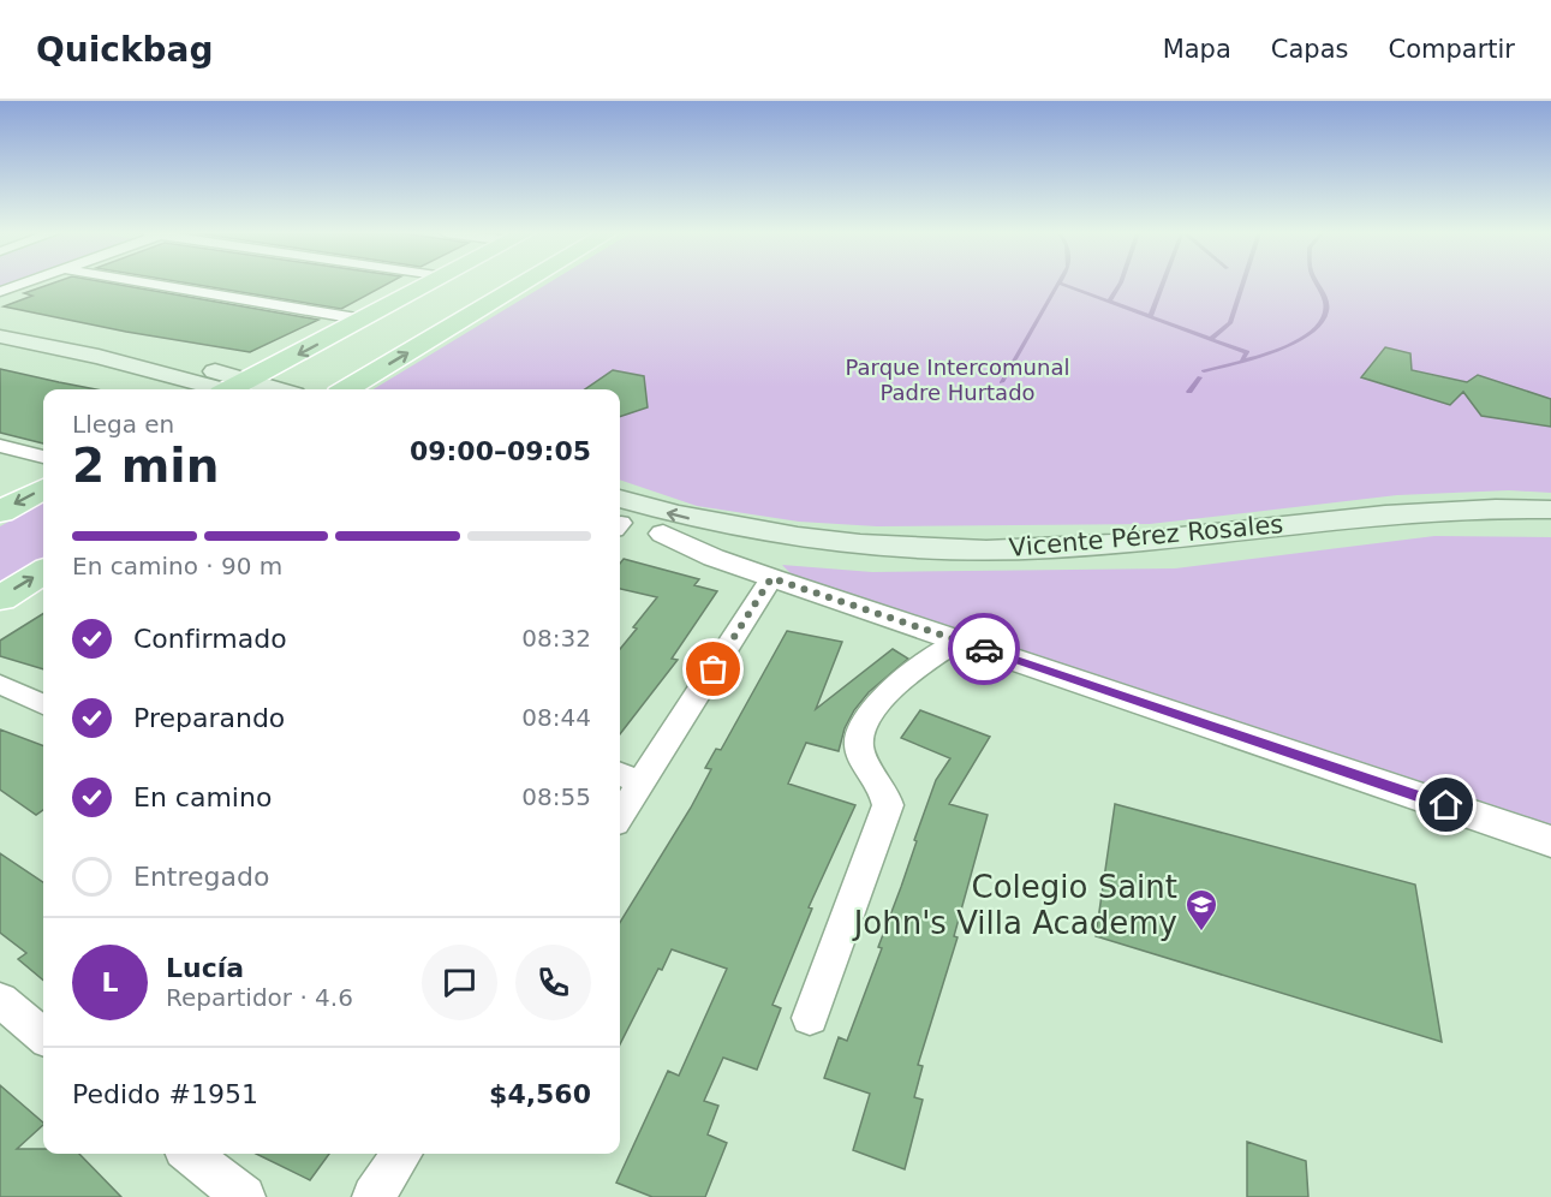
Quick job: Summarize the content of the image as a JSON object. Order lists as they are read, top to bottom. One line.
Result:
{"streets":{"main road":["Vicente Pérez Rosales"]},"parks":["Parque Intercomunal Padre Hurtado"],"places":{"school or university":["Colegio Saint John's Villa Academy"]},"page":{"header":"Quickbag","nav":["Mapa","Capas","Compartir"],"heading":["2 min","Llega en","09:00–09:05"],"panel":["Lucía","Repartidor · 4.6","Pedido #1951","$4,560"],"bar":"En camino · 90 m","list":[["Confirmado","08:32"],["Preparando","08:44"],["En camino","08:55"],"Entregado"],"round":"L"}}
